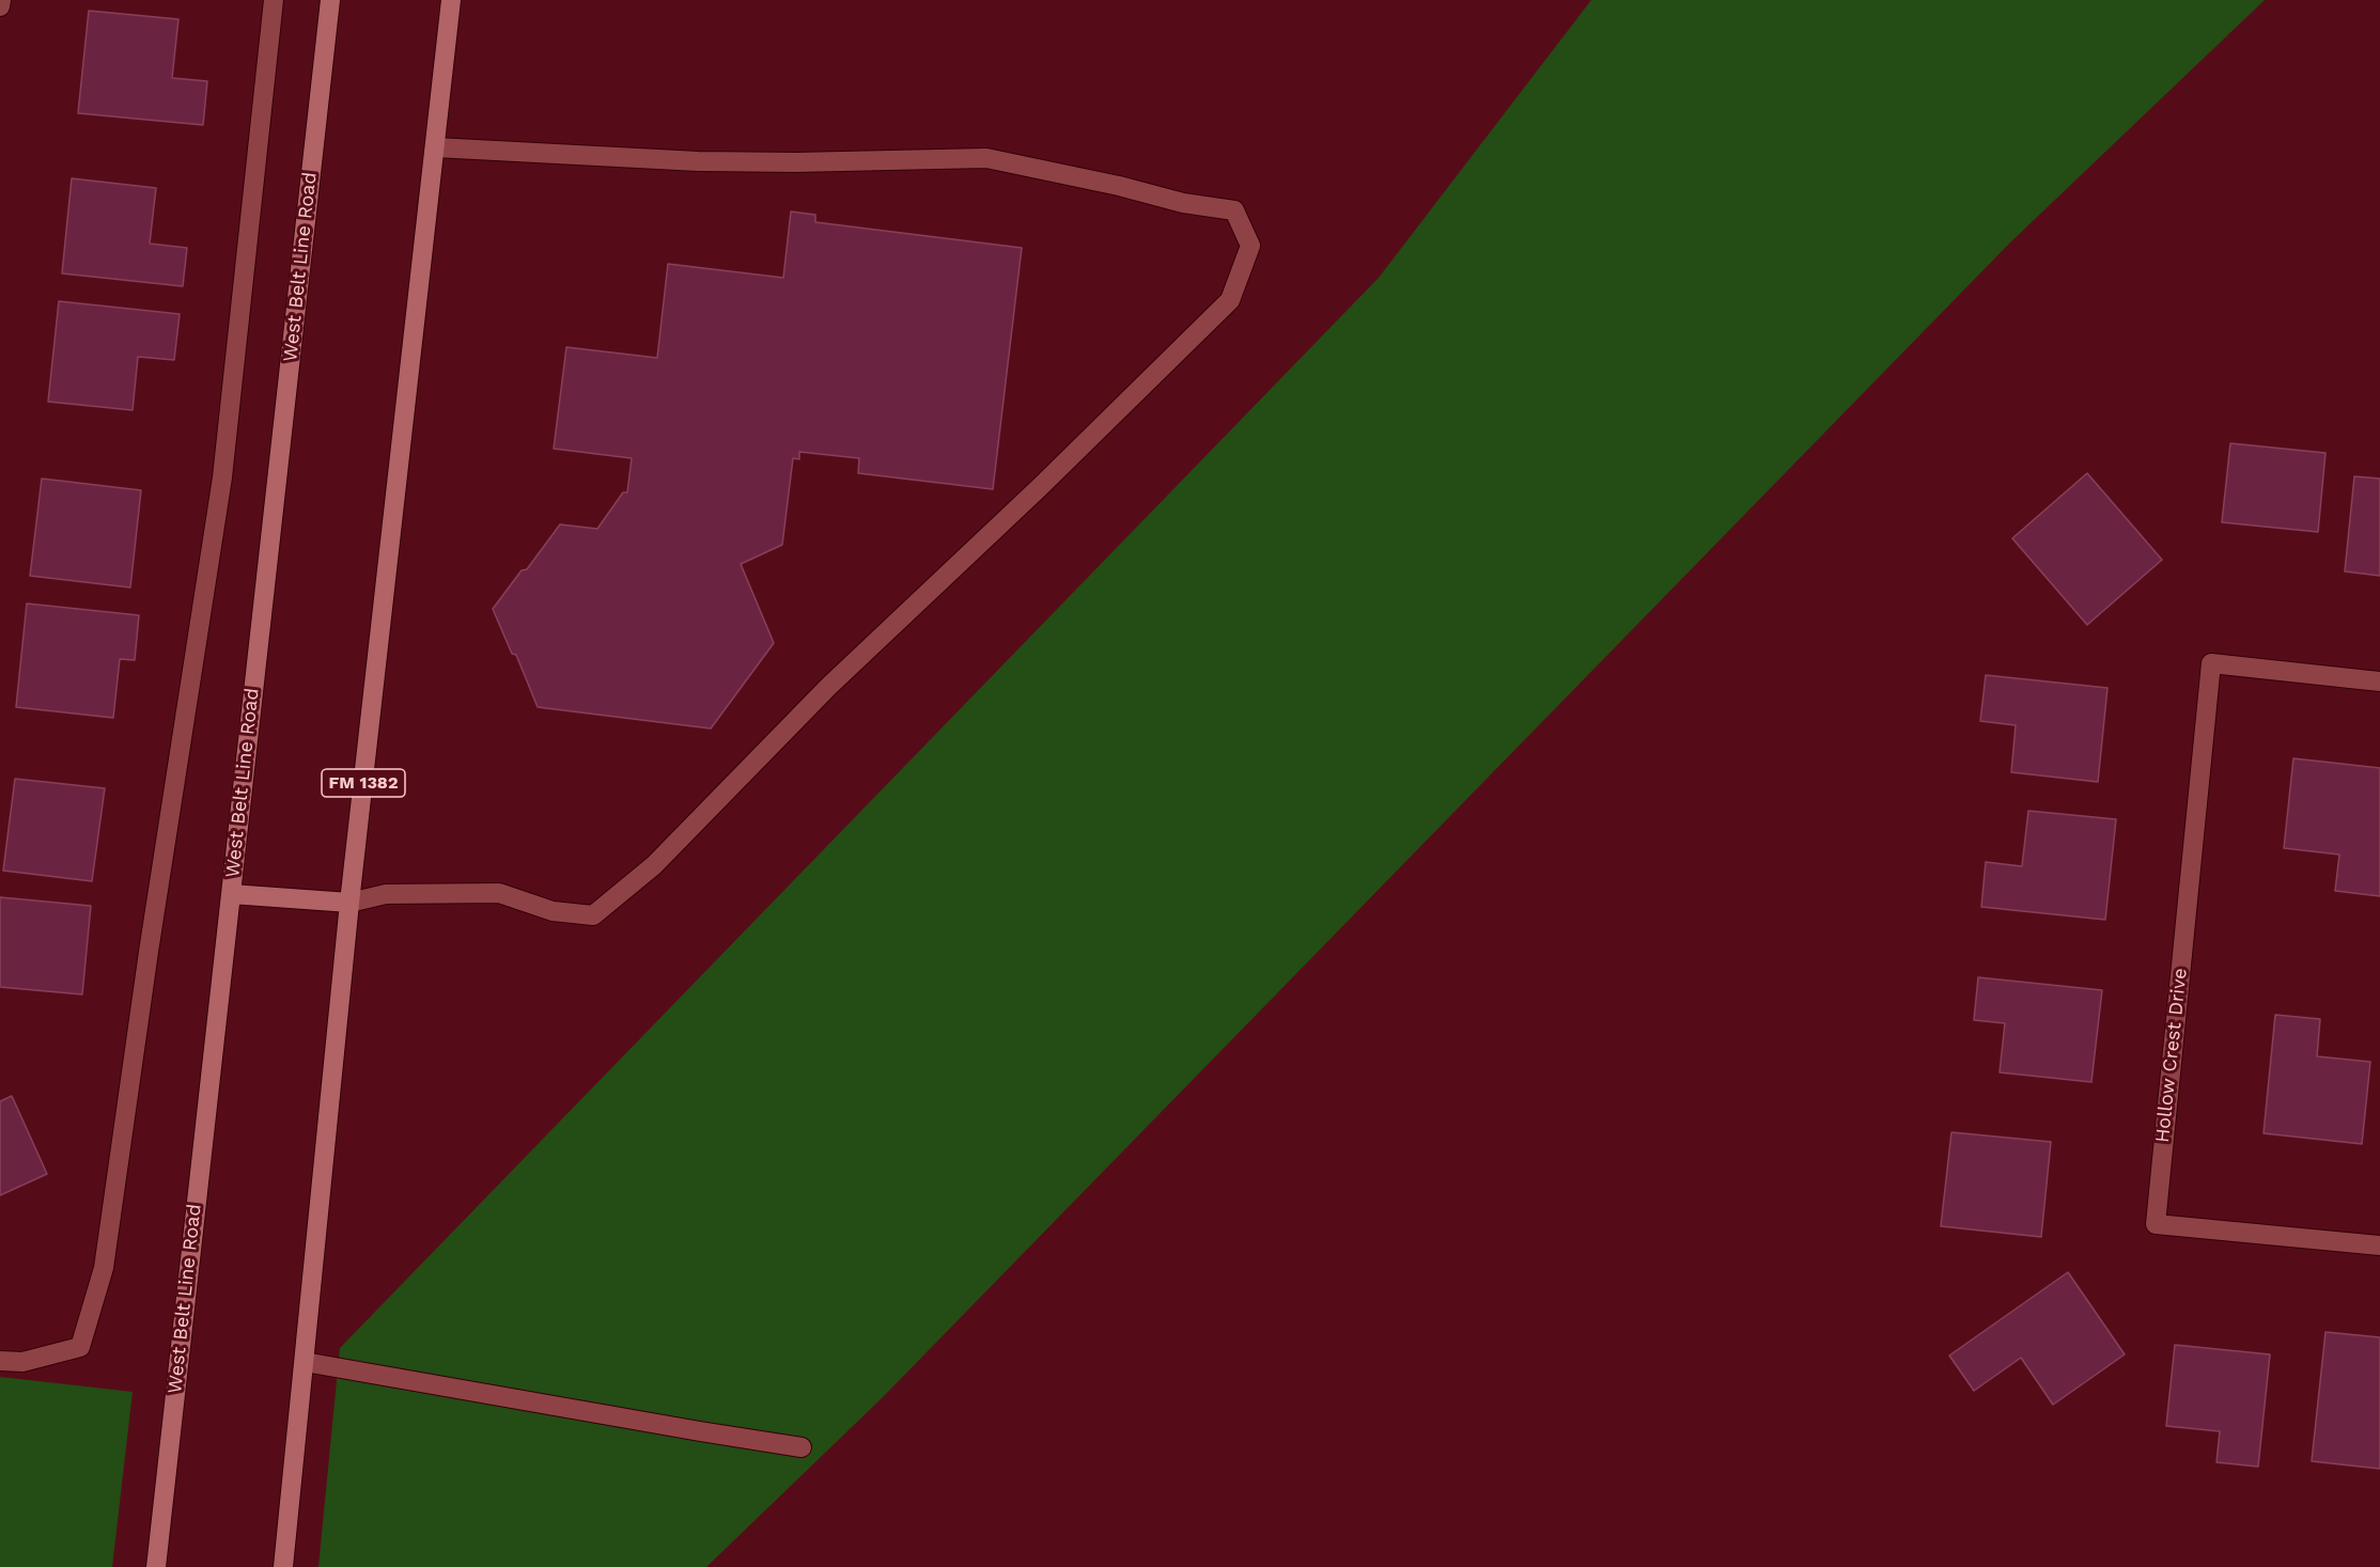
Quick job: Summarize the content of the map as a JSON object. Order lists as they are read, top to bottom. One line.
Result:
{"streets":{"main road":["West Belt Line Road","FM 1382"],"street":["Hollow Crest Drive"]}}
